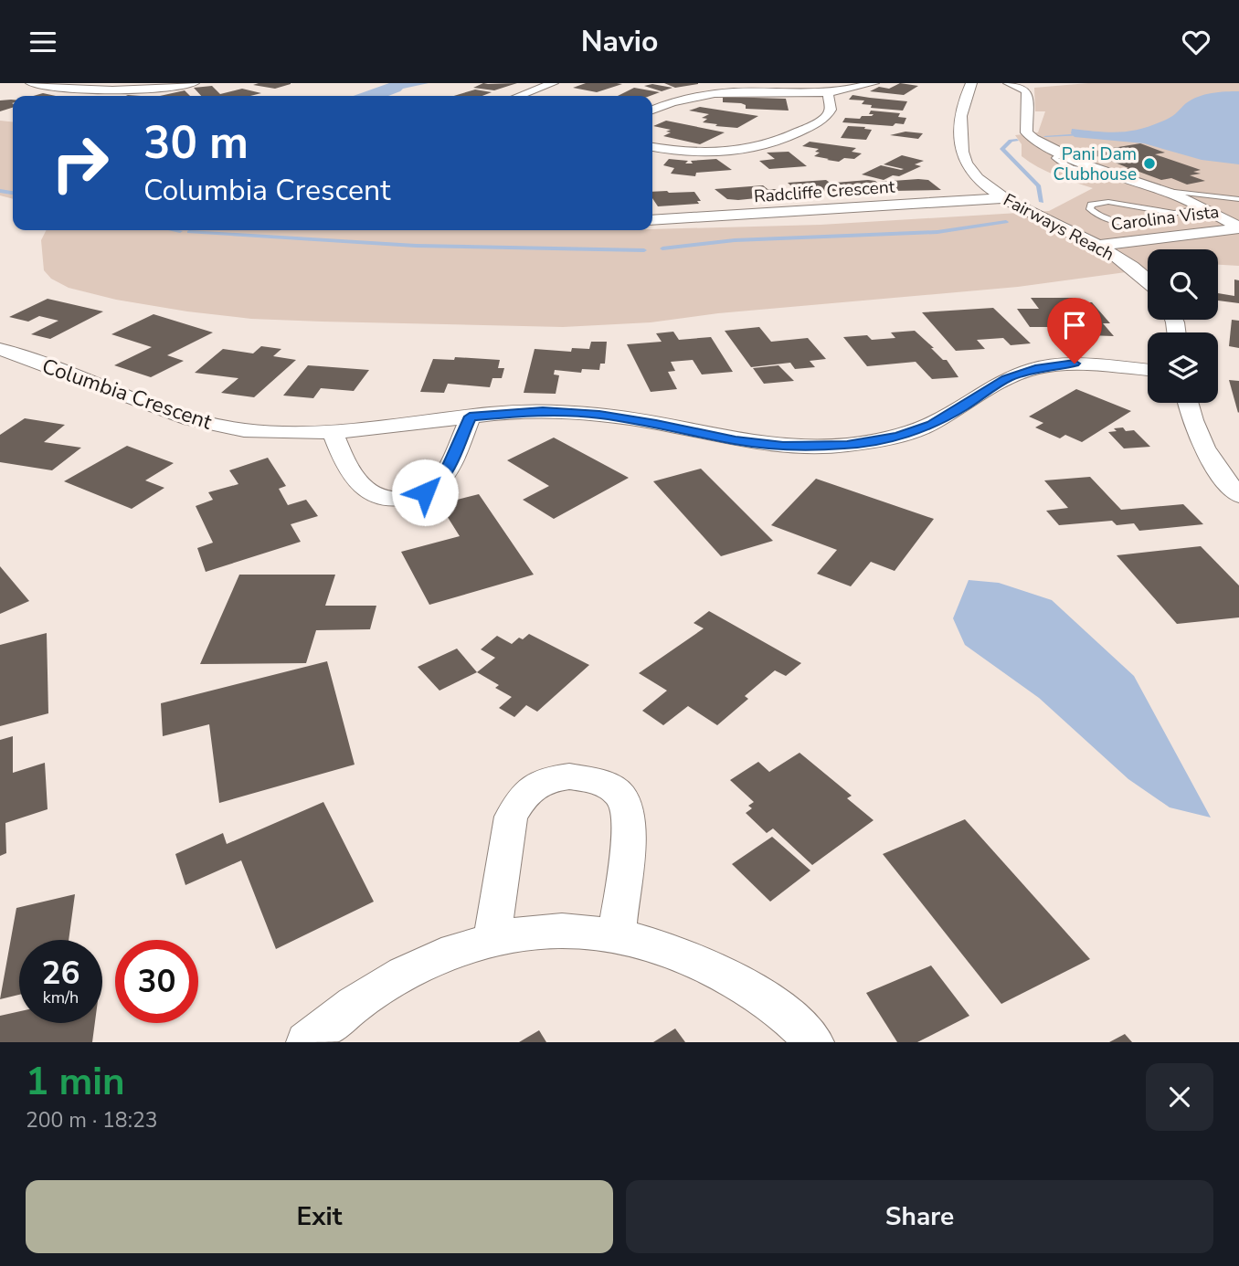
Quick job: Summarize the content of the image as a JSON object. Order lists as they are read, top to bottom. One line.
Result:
{"streets":{"street":["Radcliffe Crescent","Carolina Vista","Fairways Reach","Columbia Crescent"]},"crossings":[["Radcliffe Crescent","Fairways Reach"],["Carolina Vista","Fairways Reach"]],"places":["Pani Dam Clubhouse"],"page":{"header":"Navio","turn":["30 m","Columbia Crescent"],"speed":"26 km/h","limit":"30","heading":["1 min","200 m · 18:23"],"buttons":["Exit","Share"]}}
